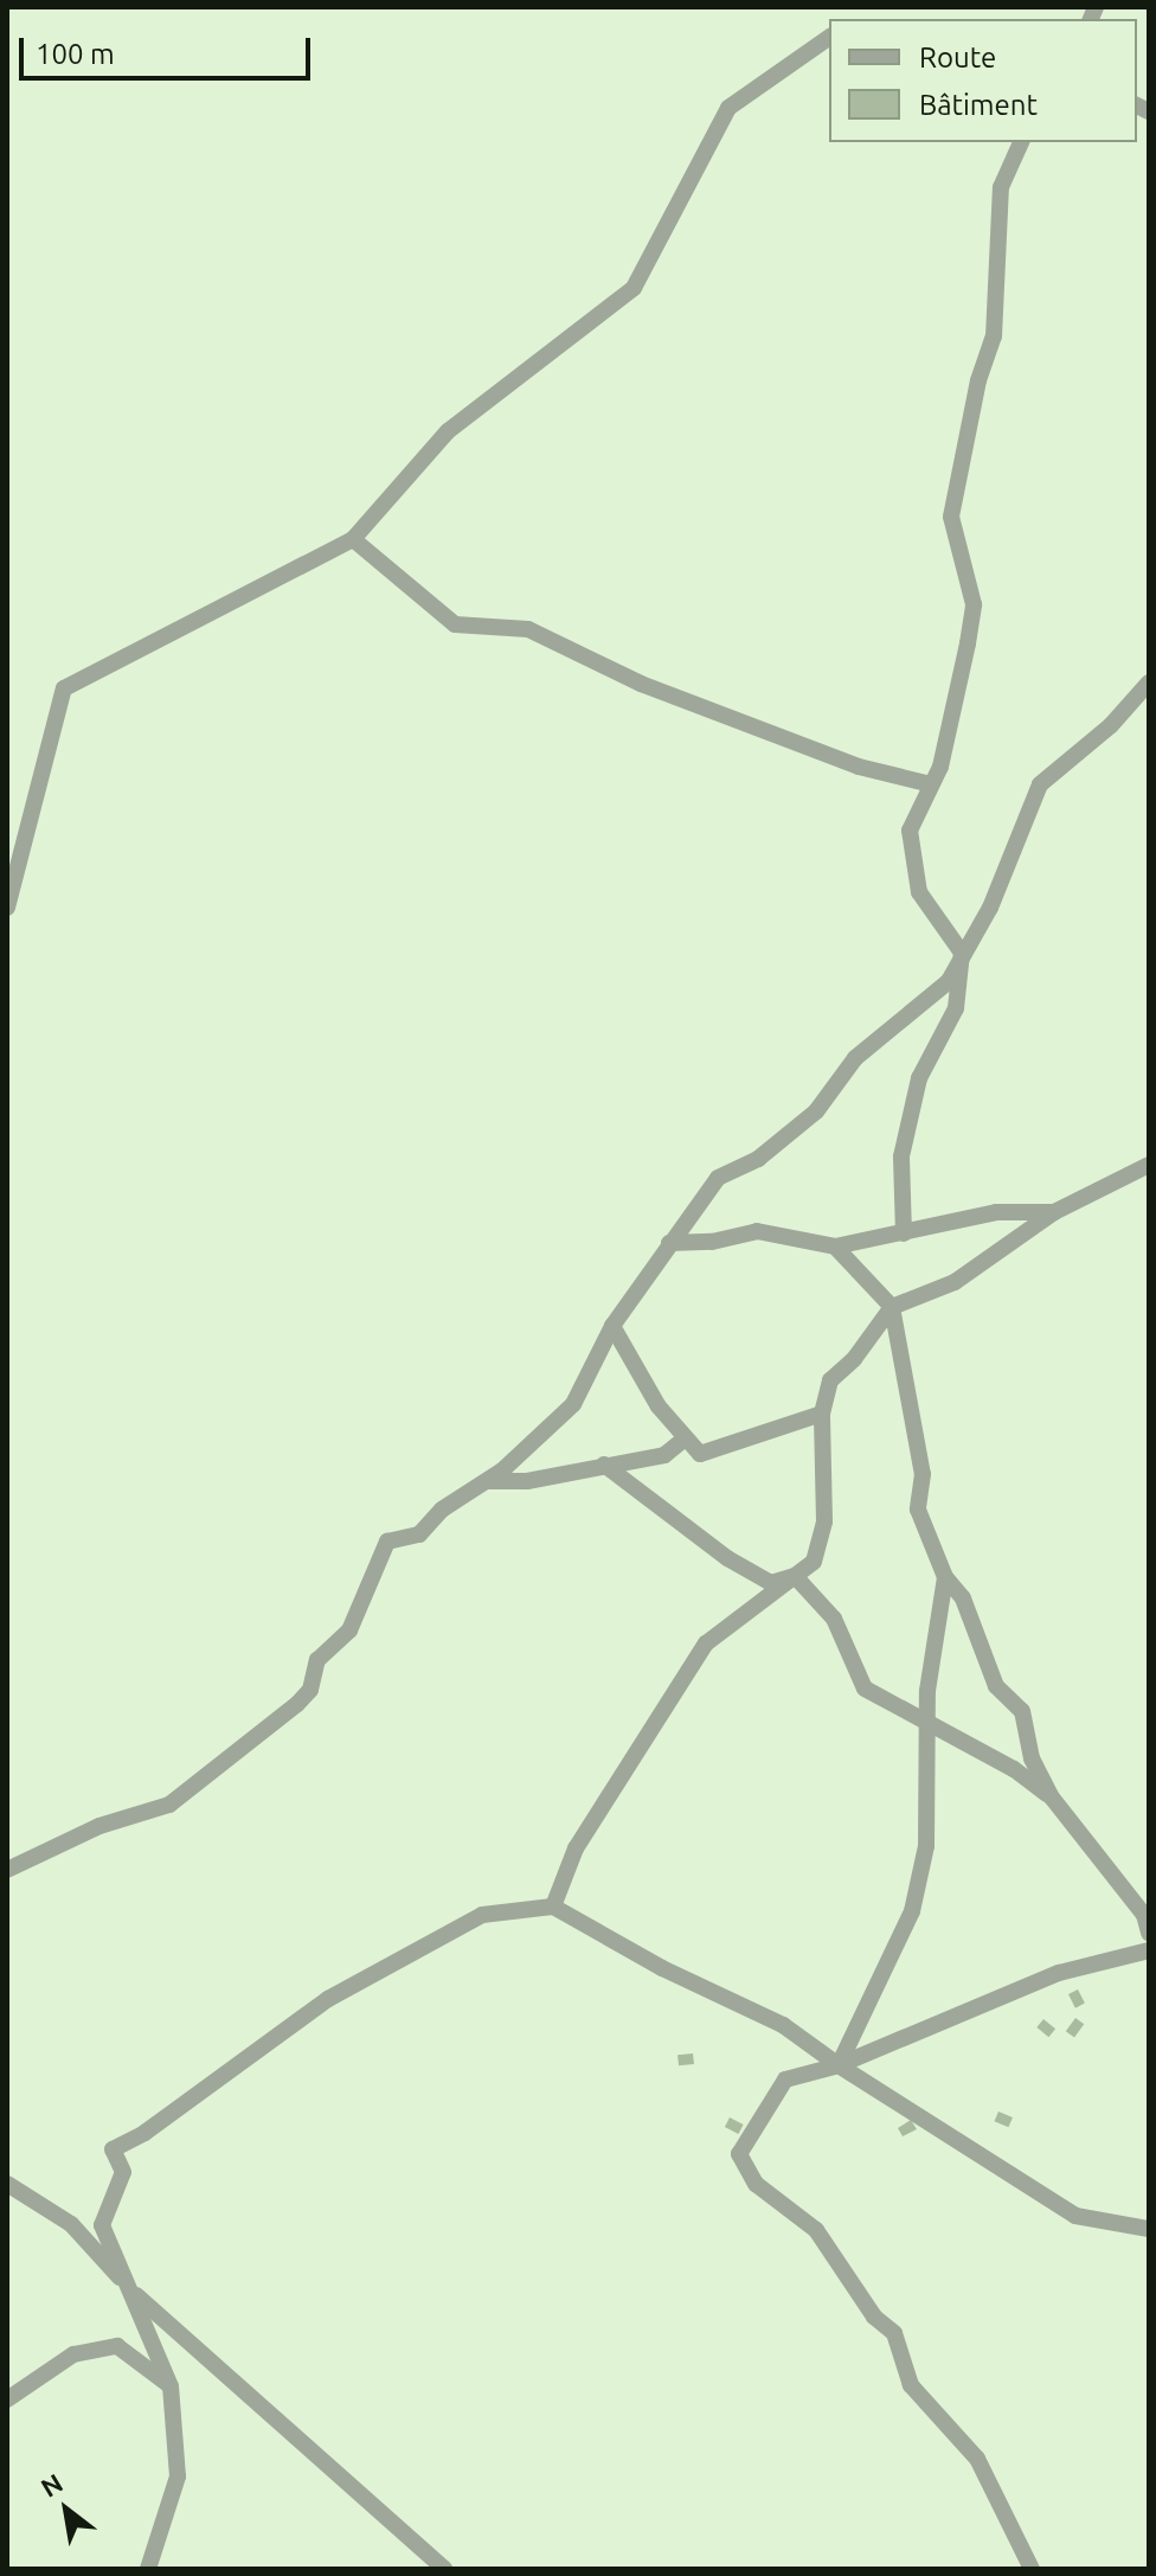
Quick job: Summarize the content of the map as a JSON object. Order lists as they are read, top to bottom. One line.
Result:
{"legend":["Route","Bâtiment"],"scale_bar":"100 m","north":"top left"}
